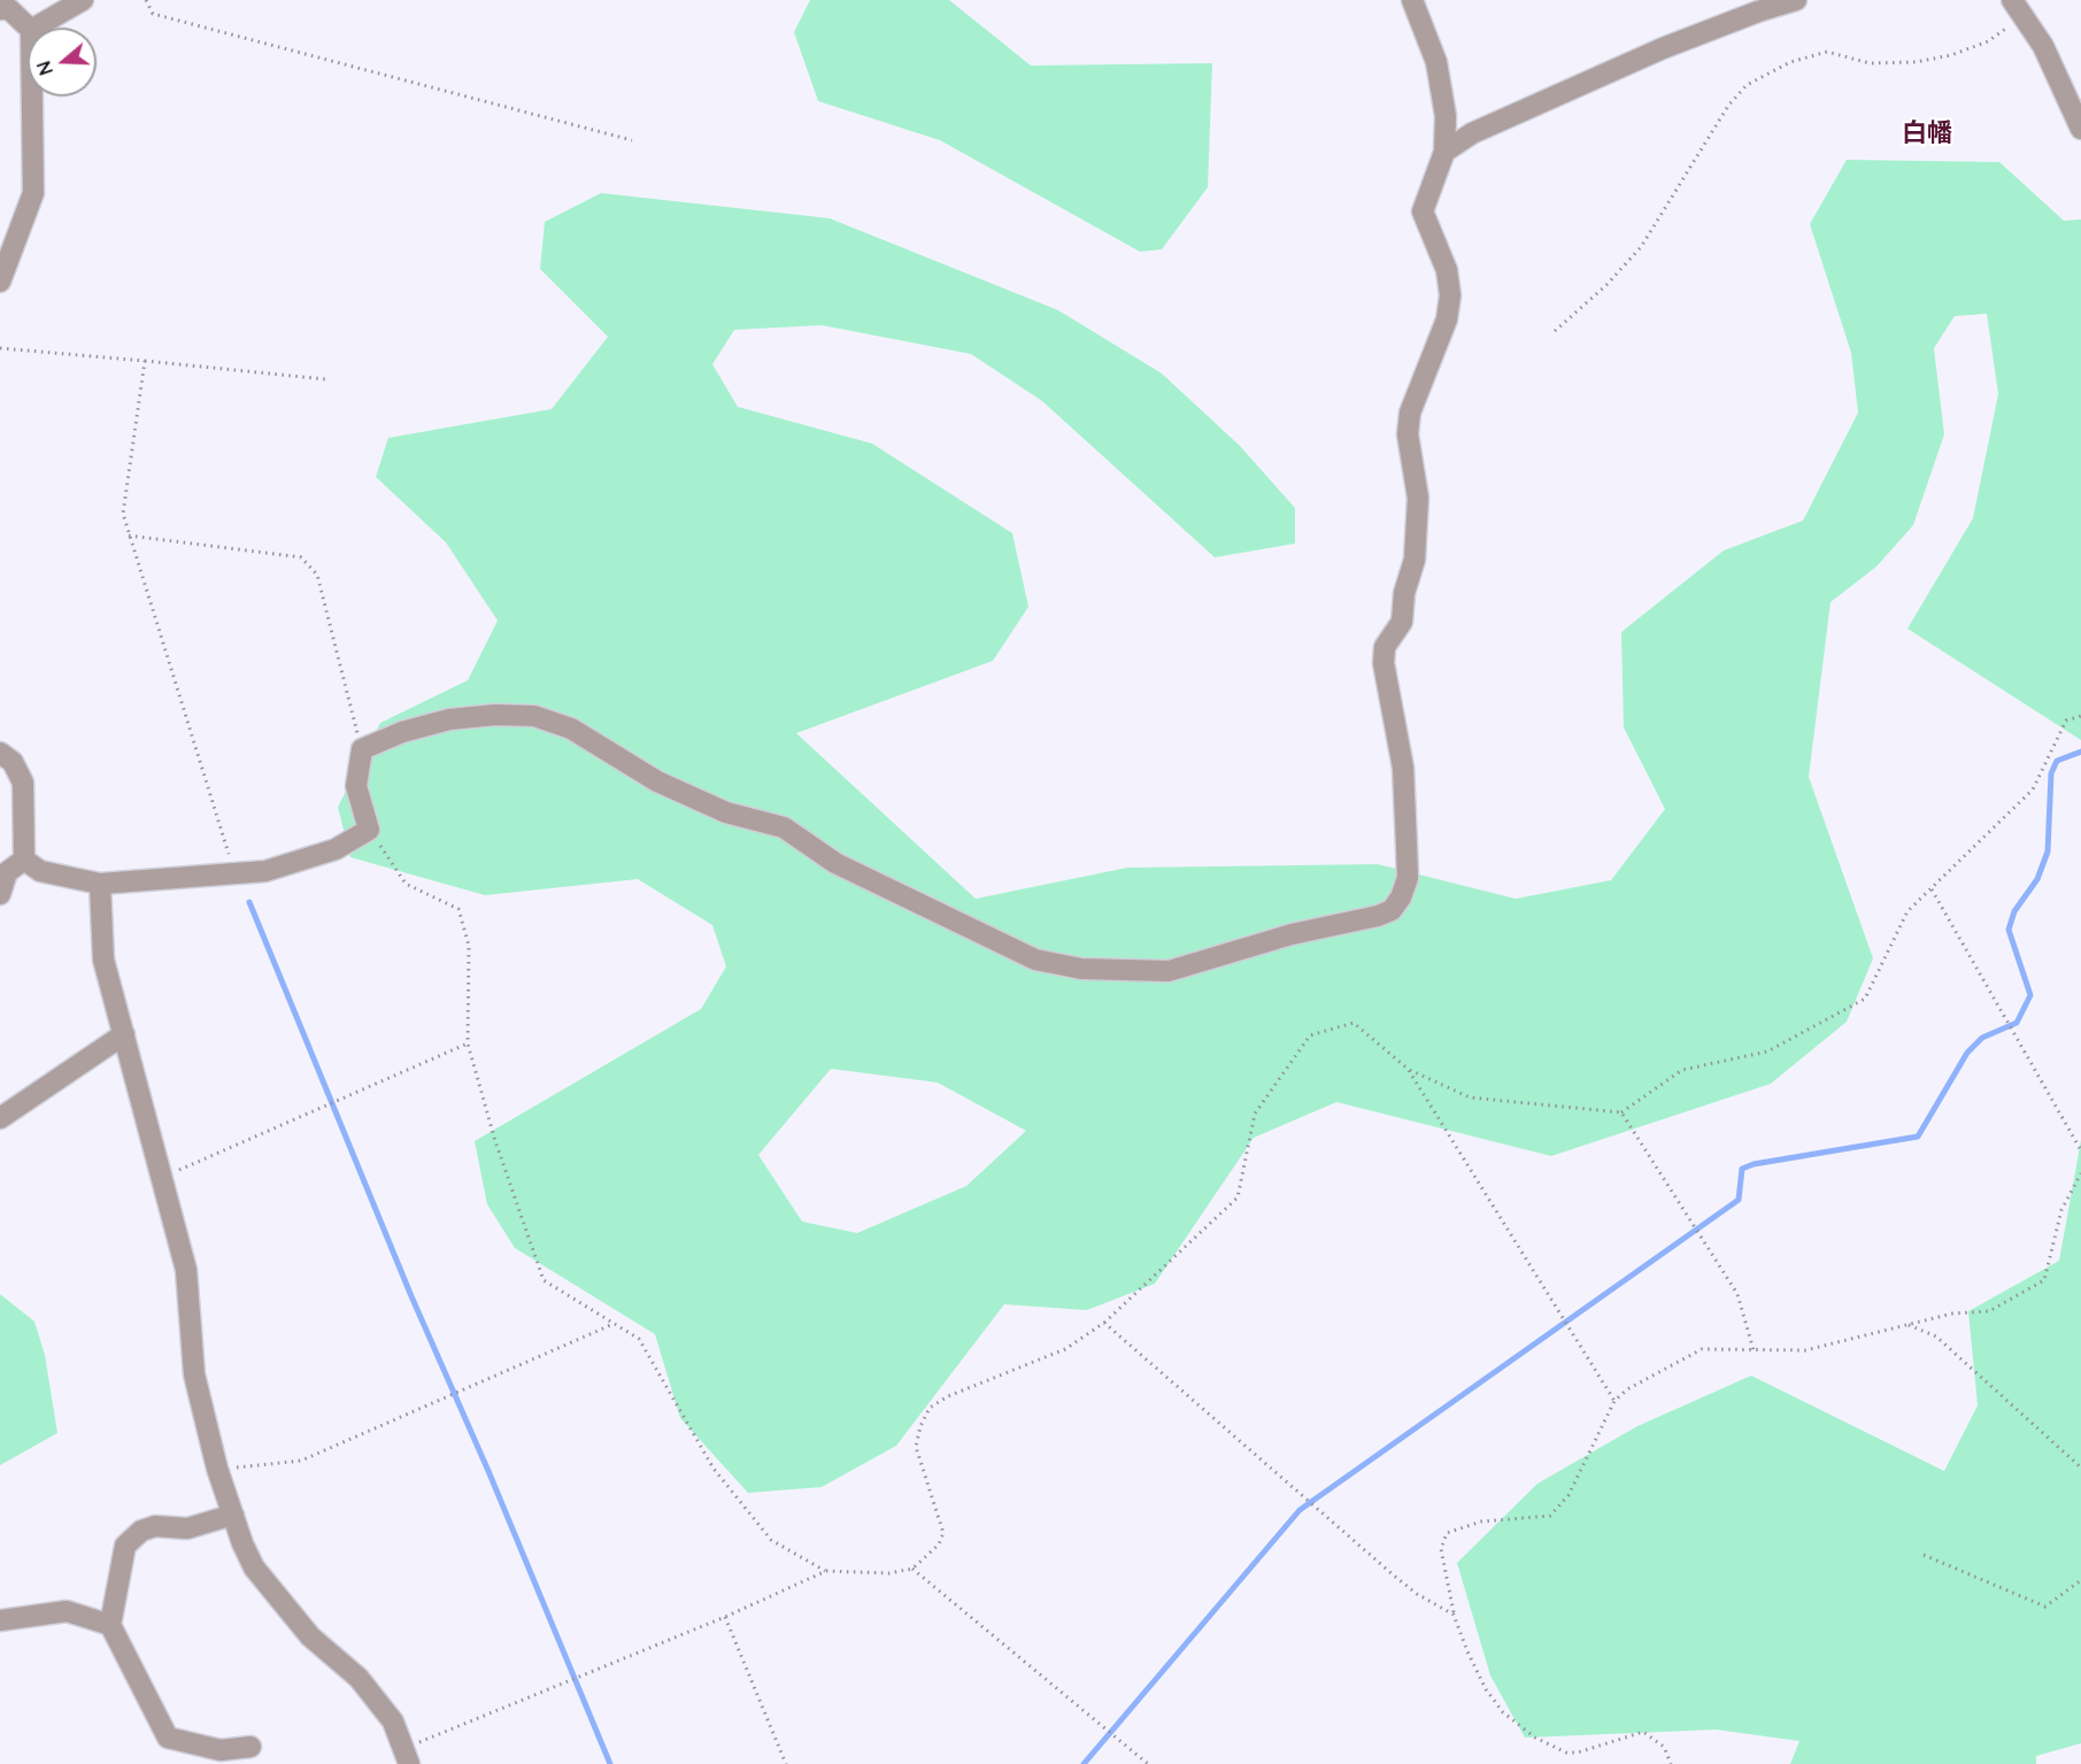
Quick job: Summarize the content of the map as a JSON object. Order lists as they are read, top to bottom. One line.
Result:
{"districts":["白幡"],"north":"left"}
